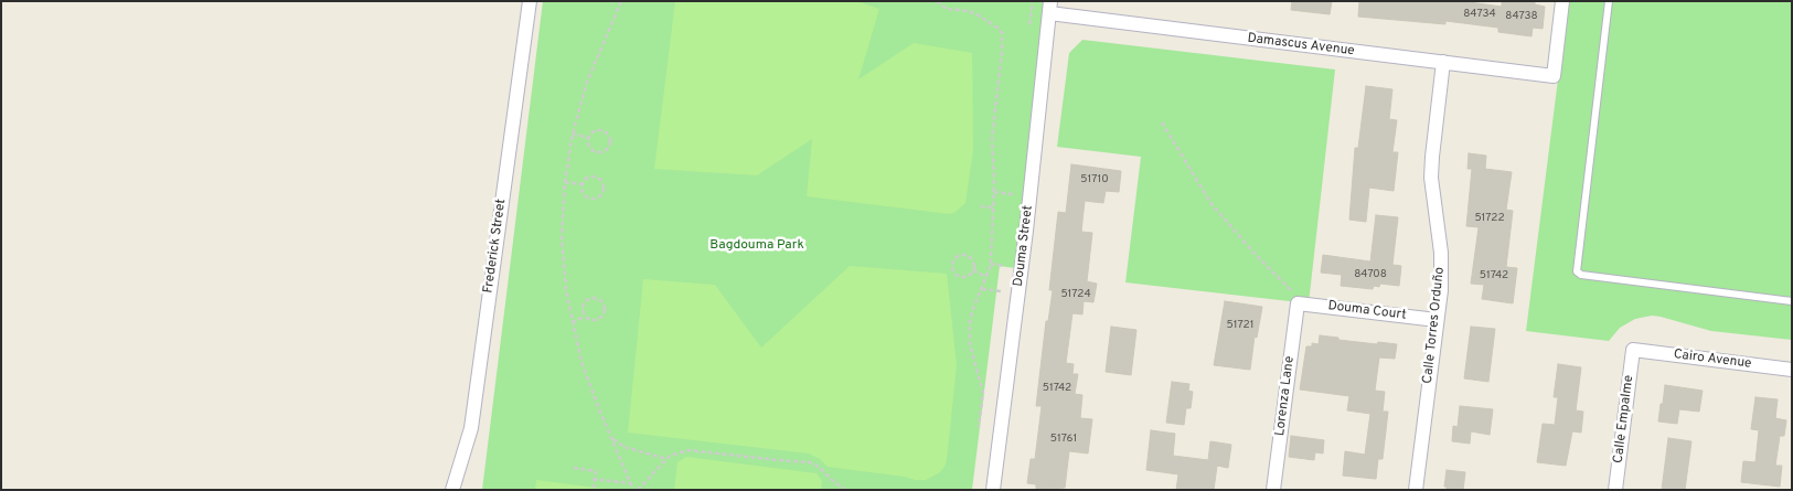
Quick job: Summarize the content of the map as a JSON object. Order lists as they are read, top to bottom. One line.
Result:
{"streets":{"street":["Damascus Avenue","Frederick Street","Douma Street","Douma Court","Calle Torres Orduño","Cairo Avenue","Lorenza Lane","Calle Empalme"]},"crossings":[["Damascus Avenue","Douma Street"],["Damascus Avenue","Calle Torres Orduño"],["Douma Court","Calle Torres Orduño"],["Douma Court","Lorenza Lane"],["Cairo Avenue","Calle Empalme"]],"parks":["Bagdouma Park"],"house_numbers":["84734","84738","51710","51722","84708","51742","51724","51721","51742","51761"]}
